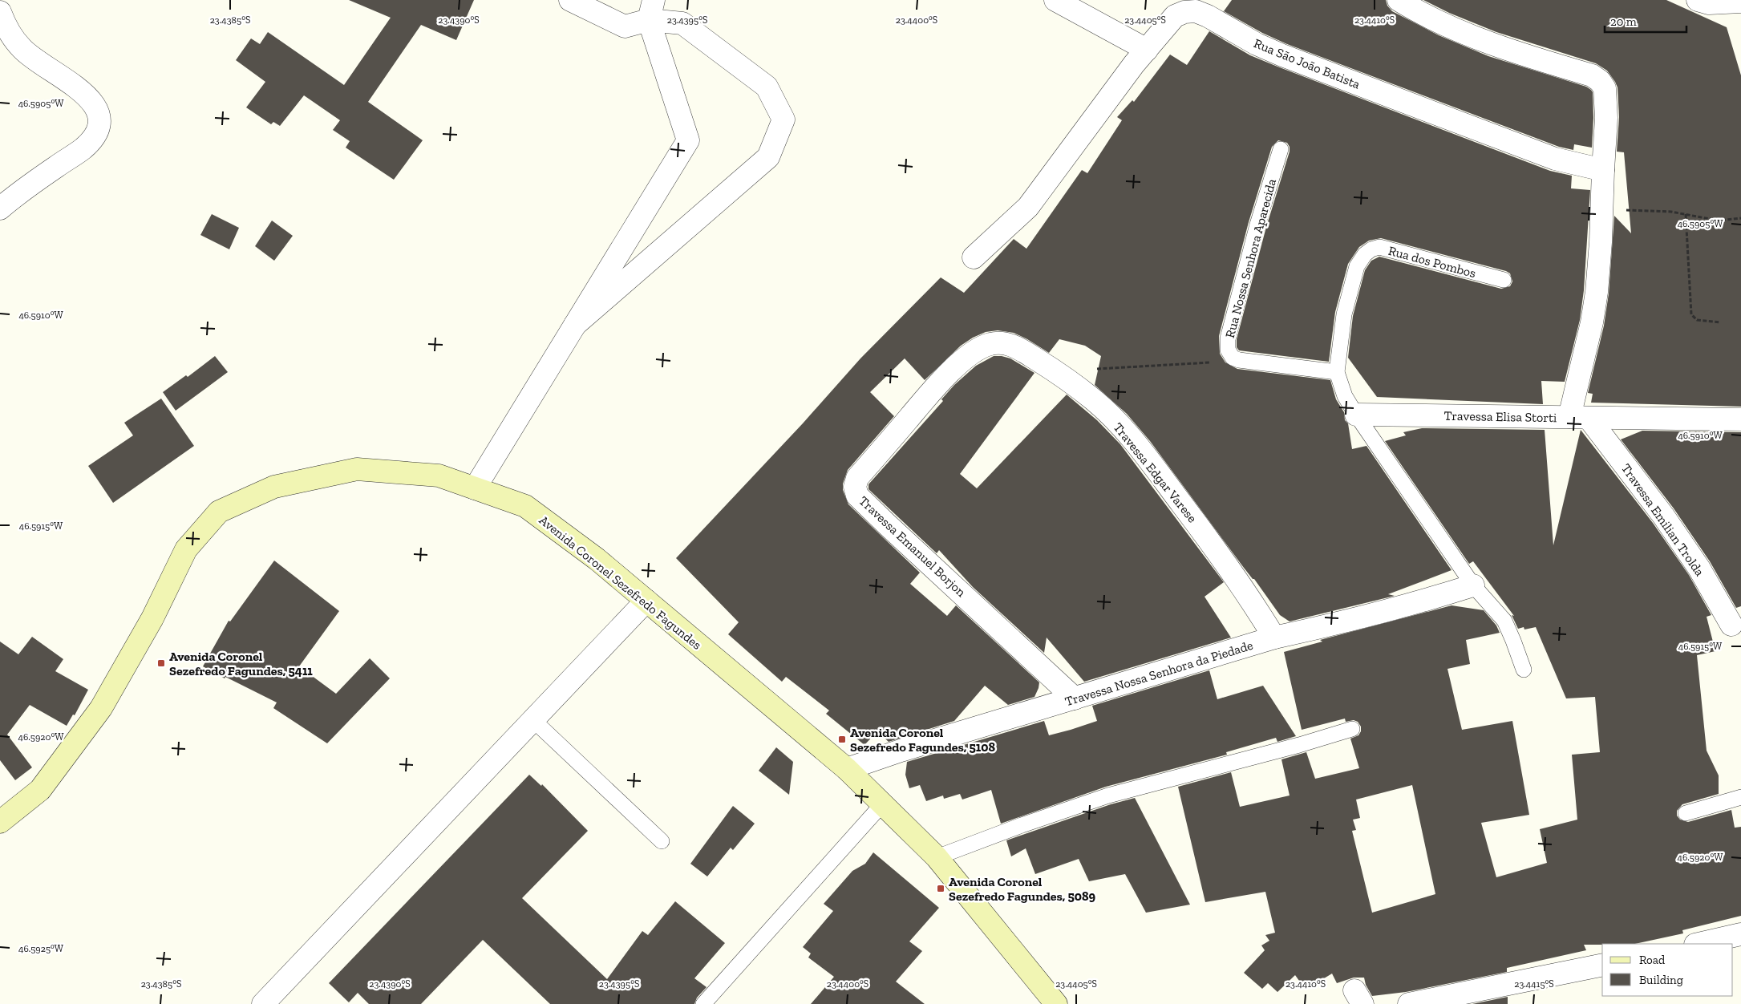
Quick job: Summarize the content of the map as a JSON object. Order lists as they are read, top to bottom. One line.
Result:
{"streets":{"main road":["Avenida Coronel Sezefredo Fagundes"],"street":["Rua São João Batista","Travessa Elisa Storti","Travessa Edgar Varese","Travessa Emilian Trolda","Travessa Emanuel Borjon","Travessa Nossa Senhora da Piedade"],"lane":["Rua Nossa Senhora Aparecida","Rua dos Pombos"]},"crossings":[["Rua Nossa Senhora Aparecida","Rua dos Pombos"],["Travessa Elisa Storti","Travessa Emilian Trolda"],["Travessa Edgar Varese","Travessa Emanuel Borjon"],["Travessa Edgar Varese","Travessa Nossa Senhora da Piedade"],["Travessa Emanuel Borjon","Travessa Nossa Senhora da Piedade"],["Avenida Coronel Sezefredo Fagundes","Travessa Nossa Senhora da Piedade"]],"places":{"transit":["Avenida Coronel Sezefredo Fagundes, 5411","Avenida Coronel Sezefredo Fagundes, 5108","Avenida Coronel Sezefredo Fagundes, 5089"]},"legend":["Road","Building"],"scale_bar":"20 m","coordinates":["23.4385°S","23.4390°S","23.4395°S","23.4400°S","23.4405°S","23.4410°S","46.5905°W","46.5910°W","46.5915°W","46.5920°W","46.5925°W","23.4415°S"]}
